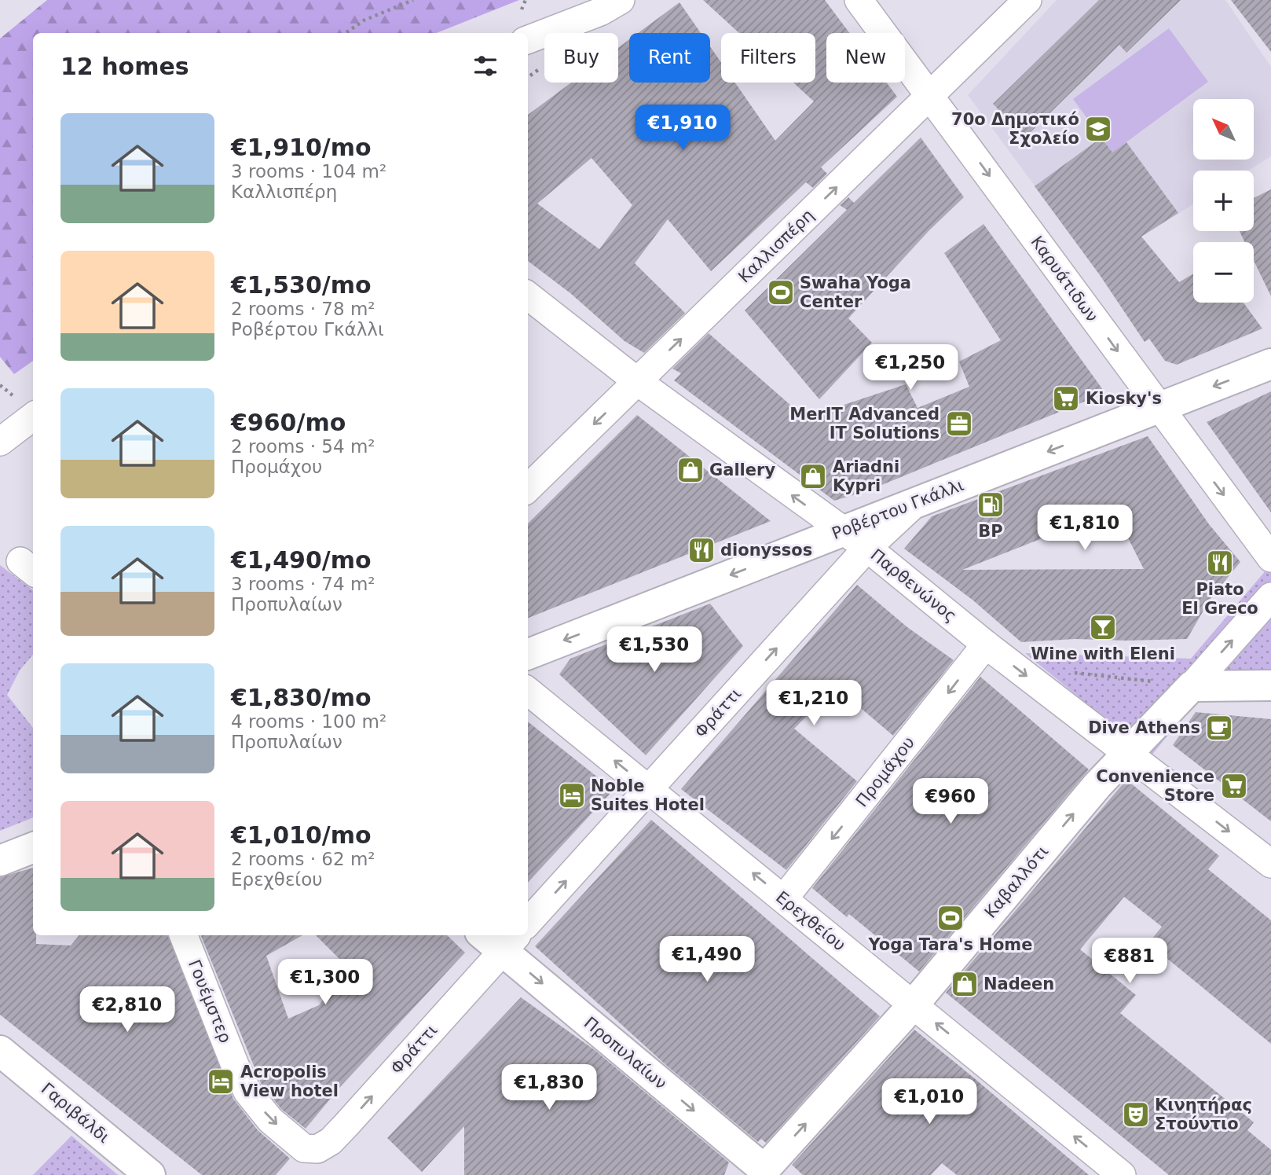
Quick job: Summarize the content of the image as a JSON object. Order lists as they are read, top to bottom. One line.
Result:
{"streets":{"street":["Καλλισπέρη","Καρυάτιδων","Ροβέρτου Γκάλλι","Παρθενώνος","Φράττι","Προμάχου","Καβαλλότι","Ερεχθείου","Γουέμστερ","Προπυλαίων","Γαριβάλδι"]},"crossings":[["Καλλισπέρη","Καρυάτιδων"],["Καλλισπέρη","Παρθενώνος"],["Καρυάτιδων","Ροβέρτου Γκάλλι"],["Ροβέρτου Γκάλλι","Παρθενώνος"],["Ροβέρτου Γκάλλι","Φράττι"],["Παρθενώνος","Φράττι"],["Παρθενώνος","Προμάχου"],["Παρθενώνος","Καβαλλότι"],["Φράττι","Ερεχθείου"],["Φράττι","Γουέμστερ"],["Φράττι","Προπυλαίων"],["Προμάχου","Ερεχθείου"],["Καβαλλότι","Ερεχθείου"],["Καβαλλότι","Προπυλαίων"]],"one_way":["Καρυάτιδων","Ροβέρτου Γκάλλι","Φράττι","Προμάχου","Καβαλλότι","Ερεχθείου","Γουέμστερ","Προπυλαίων"],"places":{"school or university":["70ο Δημοτικό Σχολείο"],"sports":["Swaha Yoga Center","Yoga Tara's Home"],"supermarket":["Kiosky's","Convenience Store"],"office":["MerIT Advanced IT Solutions"],"shop":["Gallery","Ariadni Kypri","Nadeen"],"fuel station":["BP"],"restaurant":["dionyssos","Piato El Greco"],"bar":["Wine with Eleni"],"cafe":["Dive Athens"],"hotel":["Noble Suites Hotel","Acropolis View hotel"],"theatre":["Κινητήρας Στούντιο"]},"north":"top left","page":{"chip":["Buy","Rent","Filters","New"],"heading":"12 homes","map_buttons":["+","−"],"list":[{"name":"€1,910/mo","note":"3 rooms · 104 m² · Καλλισπέρη"},{"name":"€1,530/mo","note":"2 rooms · 78 m² · Ροβέρτου Γκάλλι"},{"name":"€960/mo","note":"2 rooms · 54 m² · Προμάχου"},{"name":"€1,490/mo","note":"3 rooms · 74 m² · Προπυλαίων"},{"name":"€1,830/mo","note":"4 rooms · 100 m² · Προπυλαίων"},{"name":"€1,010/mo","note":"2 rooms · 62 m² · Ερεχθείου"}],"price":["€1,910","€1,250","€1,810","€1,530","€1,210","€960","€1,490","€881","€1,300","€2,810","€1,830","€1,010"]}}
